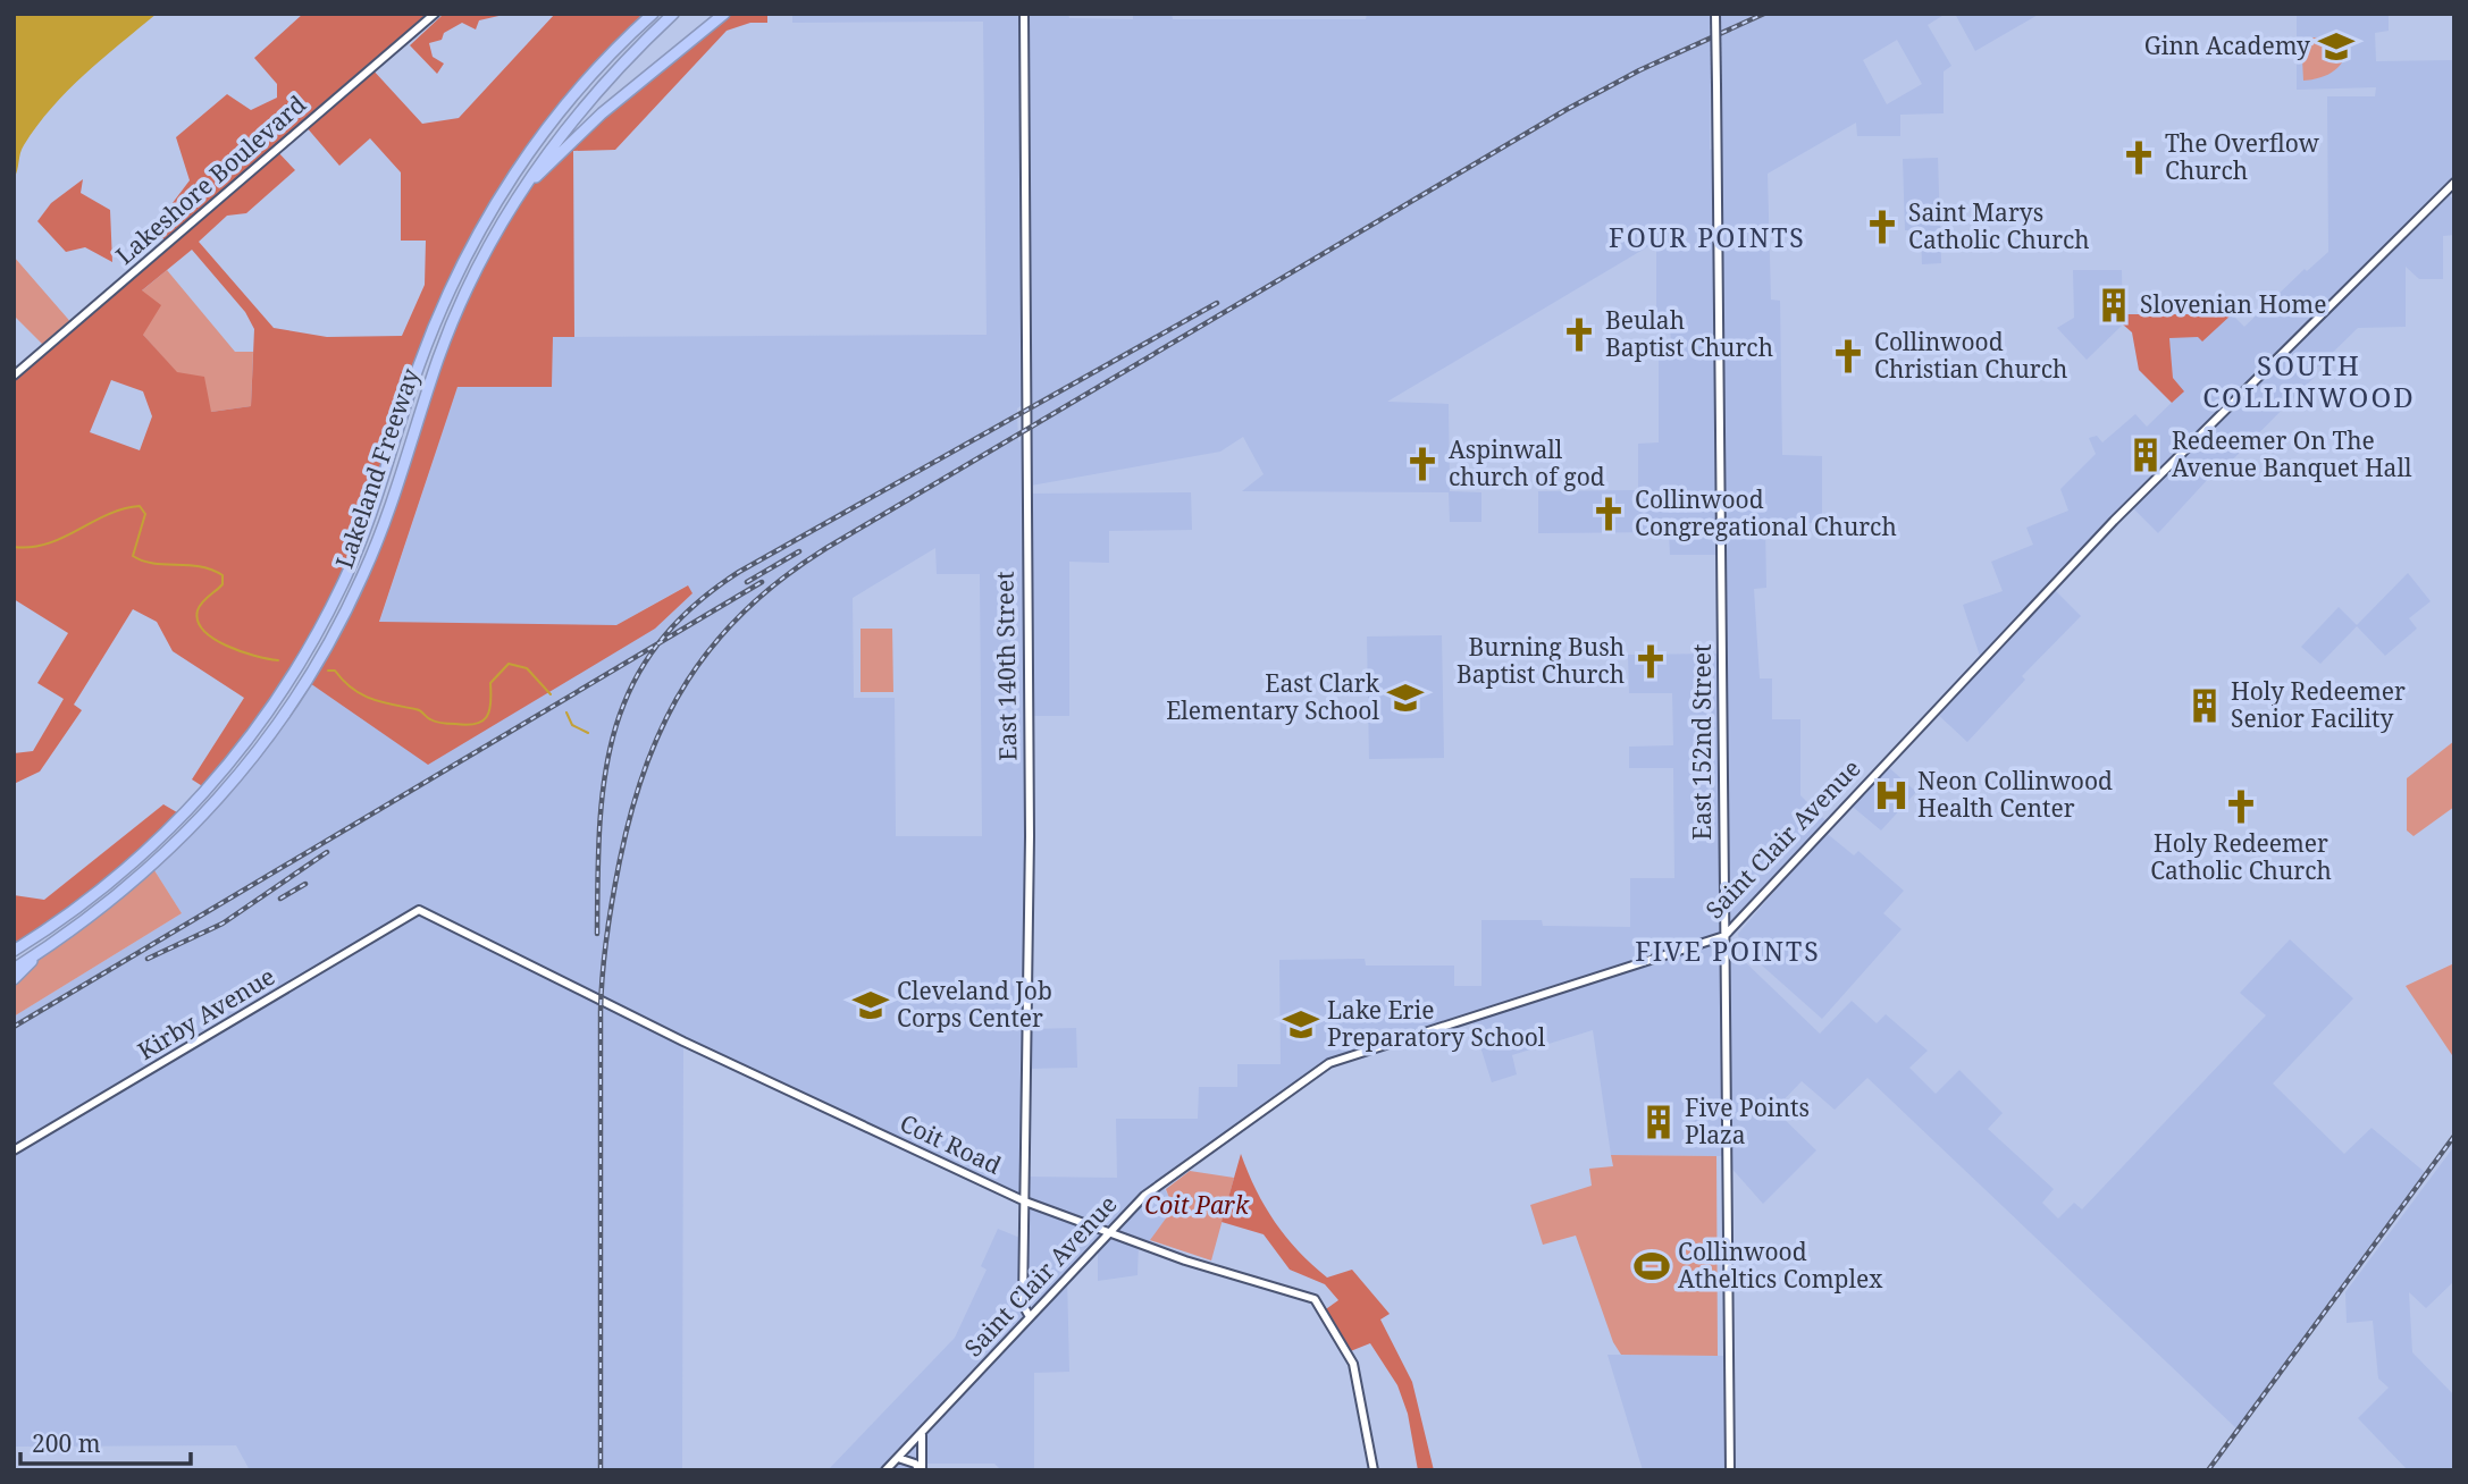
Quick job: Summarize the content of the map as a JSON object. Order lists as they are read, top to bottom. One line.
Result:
{"streets":{"highway":["Lakeland Freeway"],"street":["Lakeshore Boulevard","East 140th Street","East 152nd Street","Saint Clair Avenue","Kirby Avenue","Coit Road"]},"crossings":[["East 140th Street","Saint Clair Avenue"],["East 140th Street","Coit Road"],["East 152nd Street","Saint Clair Avenue"],["Saint Clair Avenue","Coit Road"],["Kirby Avenue","Coit Road"]],"districts":["FOUR POINTS","SOUTH COLLINWOOD","FIVE POINTS"],"parks":["Coit Park"],"places":{"school or university":["Ginn Academy","East Clark Elementary School","Cleveland Job Corps Center","Lake Erie Preparatory School"],"church":["The Overflow Church","Saint Marys Catholic Church","Beulah Baptist Church","Collinwood Christian Church","Aspinwall church of god","Collinwood Congregational Church","Burning Bush Baptist Church","Holy Redeemer Catholic Church"],"building":["Slovenian Home","Redeemer On The Avenue Banquet Hall","Holy Redeemer Senior Facility","Five Points Plaza"],"hospital":["Neon Collinwood Health Center"],"sports":["Collinwood Atheltics Complex"]},"scale_bar":"200 m"}
